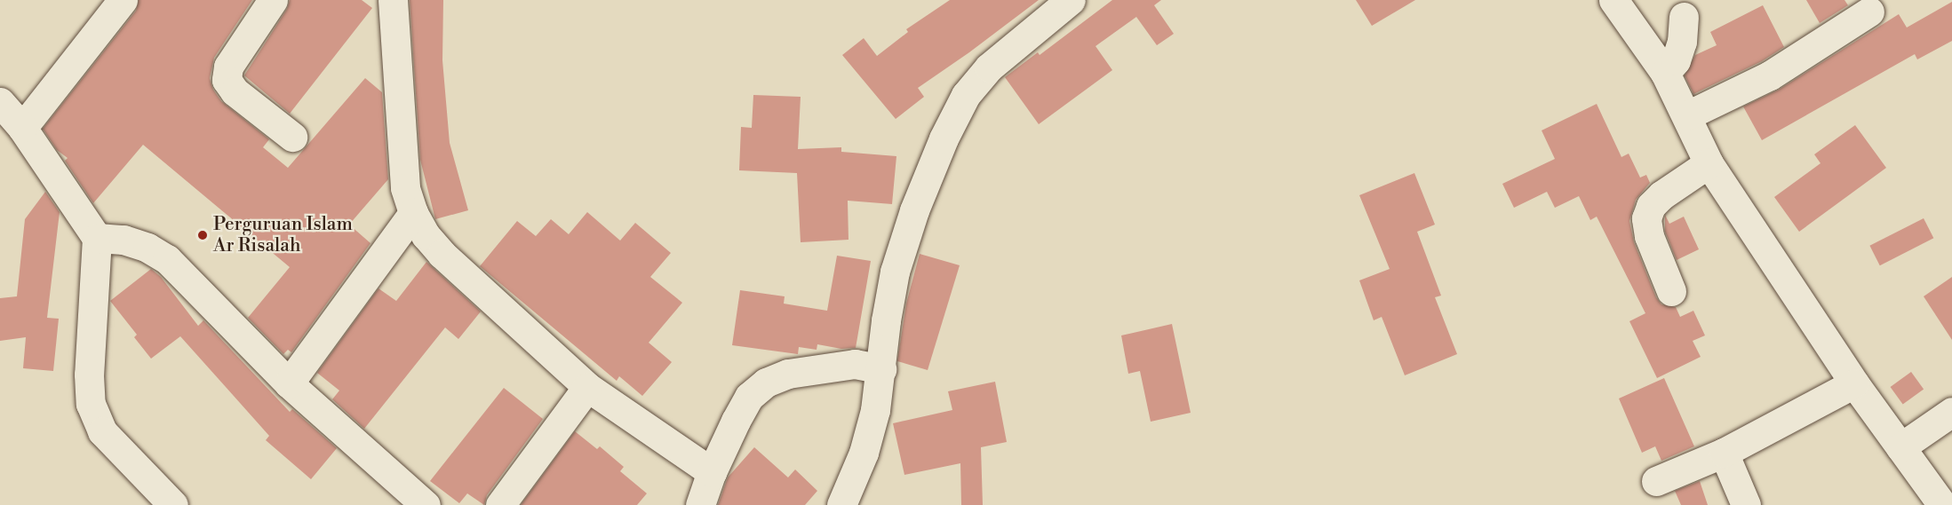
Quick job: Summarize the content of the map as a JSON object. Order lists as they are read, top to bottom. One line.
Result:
{"places":["Perguruan Islam Ar Risalah"]}
